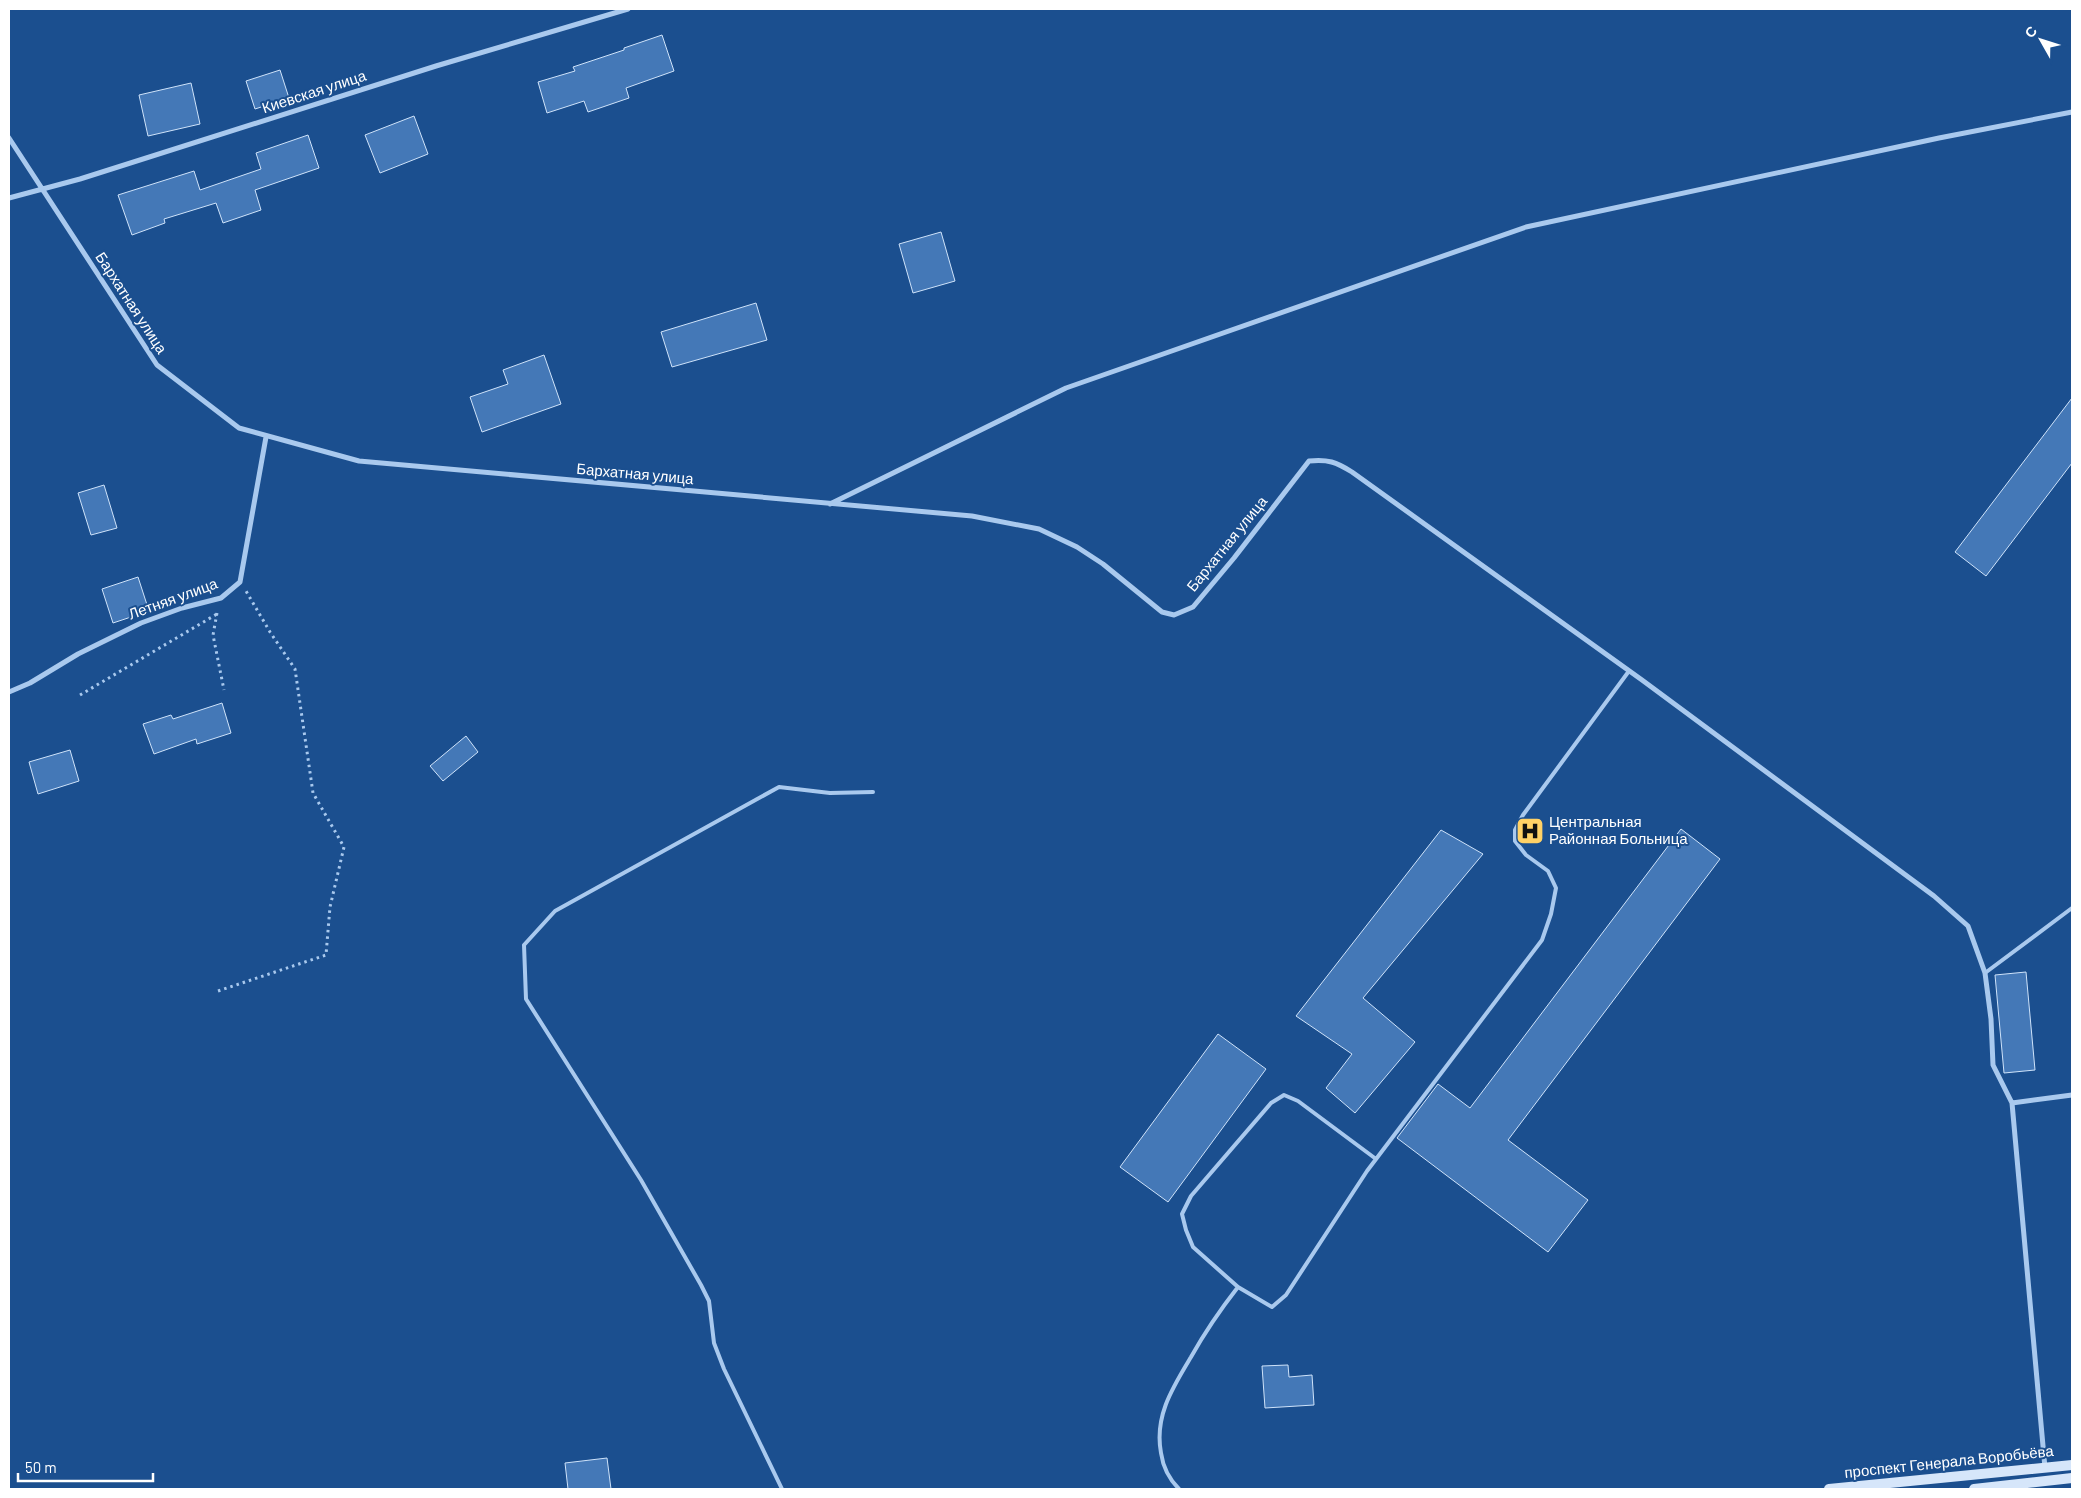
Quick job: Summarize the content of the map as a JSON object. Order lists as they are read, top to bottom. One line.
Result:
{"streets":{"main road":["проспект Генерала Воробьёва"],"street":["Киевская улица","Бархатная улица","Летняя улица"]},"crossings":[["Киевская улица","Бархатная улица"],["Бархатная улица","Летняя улица"]],"places":{"hospital":["Центральная Районная Больница"]},"scale_bar":"50 m","north":"top left"}
